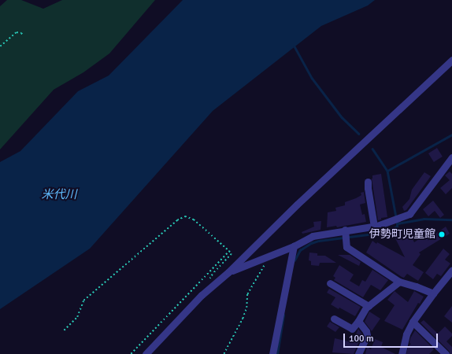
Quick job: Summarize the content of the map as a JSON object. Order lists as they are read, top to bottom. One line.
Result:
{"water":["米代川"],"places":["伊勢町児童館"],"scale_bar":"100 m"}
